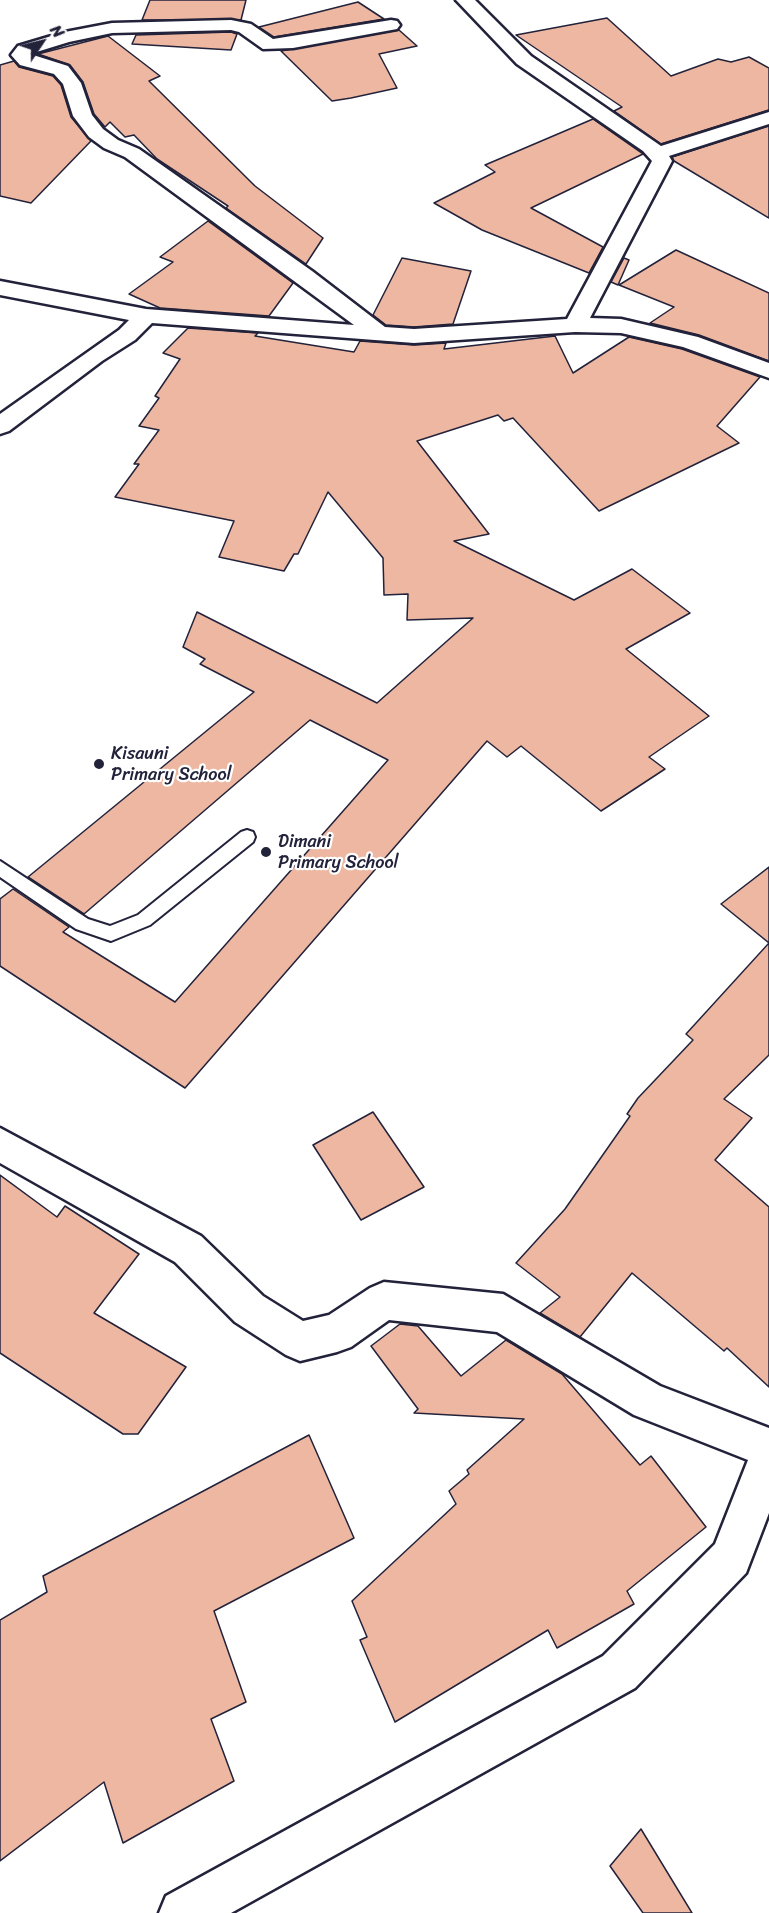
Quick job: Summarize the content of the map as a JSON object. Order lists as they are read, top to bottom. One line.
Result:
{"places":["Kisauni Primary School","Dimani Primary School"],"north":"top right"}
